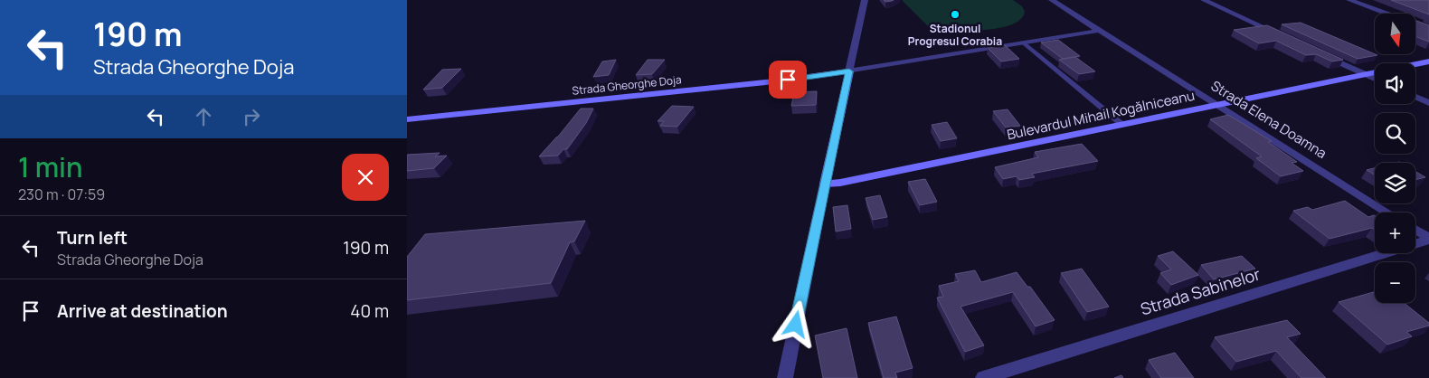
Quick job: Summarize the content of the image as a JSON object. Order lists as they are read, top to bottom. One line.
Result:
{"streets":{"main road":["Strada Gheorghe Doja","Bulevardul Mihail Kogălniceanu"],"street":["Strada Elena Doamna","Strada Sabinelor"]},"crossings":[["Bulevardul Mihail Kogălniceanu","Strada Elena Doamna"]],"places":["Stadionul Progresul Corabia"],"north":"bottom","page":{"turn":["190 m","Strada Gheorghe Doja"],"map_buttons":["+","−"],"heading":["1 min","230 m · 07:59"],"list":[{"name":"Turn left","note":"Strada Gheorghe Doja","value":"190 m"},{"name":"Arrive at destination","value":"40 m"}]}}
